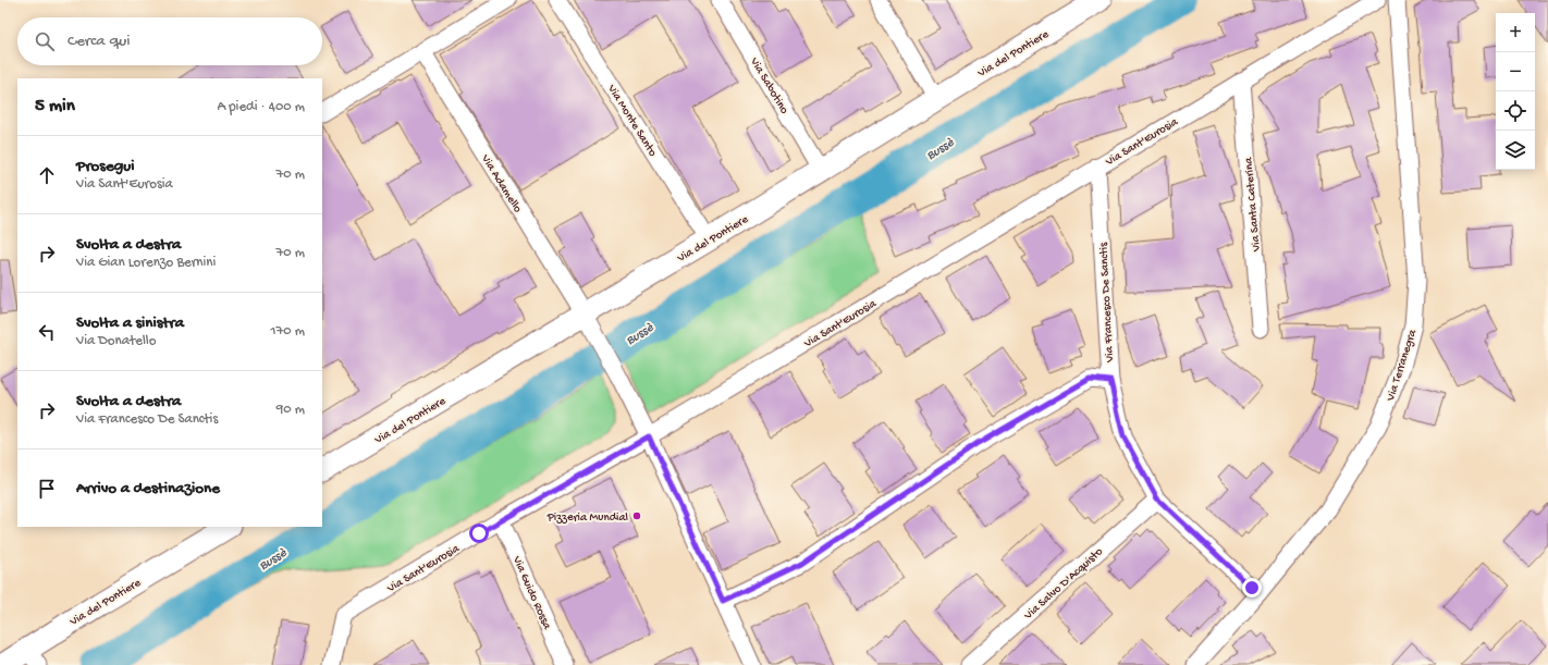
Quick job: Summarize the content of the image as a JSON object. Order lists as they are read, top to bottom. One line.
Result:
{"streets":{"main road":["Via del Pontiere"],"street":["Via Sabotino","Via Monte Santo","Via Sant'Eurosia","Via Adamello","Via Santa Caterina","Via Francesco De Sanctis","Via Terranegra","Via Salvo D'Acquisto","Via Guido Rossa"]},"crossings":[["Via del Pontiere","Via Sabotino"],["Via del Pontiere","Via Monte Santo"],["Via del Pontiere","Via Adamello"],["Via Sant'Eurosia","Via Adamello"],["Via Sant'Eurosia","Via Santa Caterina"],["Via Sant'Eurosia","Via Francesco De Sanctis"],["Via Sant'Eurosia","Via Guido Rossa"],["Via Francesco De Sanctis","Via Terranegra"],["Via Francesco De Sanctis","Via Salvo D'Acquisto"]],"water":["Bussè"],"places":["Pizzeria Mundial"],"page":{"map_buttons":["+","−"],"search":"Cerca qui","heading":["5 min","A piedi · 400 m"],"list":[["Prosegui","Via Sant'Eurosia","70 m"],["Svolta a destra","Via Gian Lorenzo Bernini","70 m"],["Svolta a sinistra","Via Donatello","170 m"],["Svolta a destra","Via Francesco De Sanctis","90 m"],"Arrivo a destinazione"]}}
